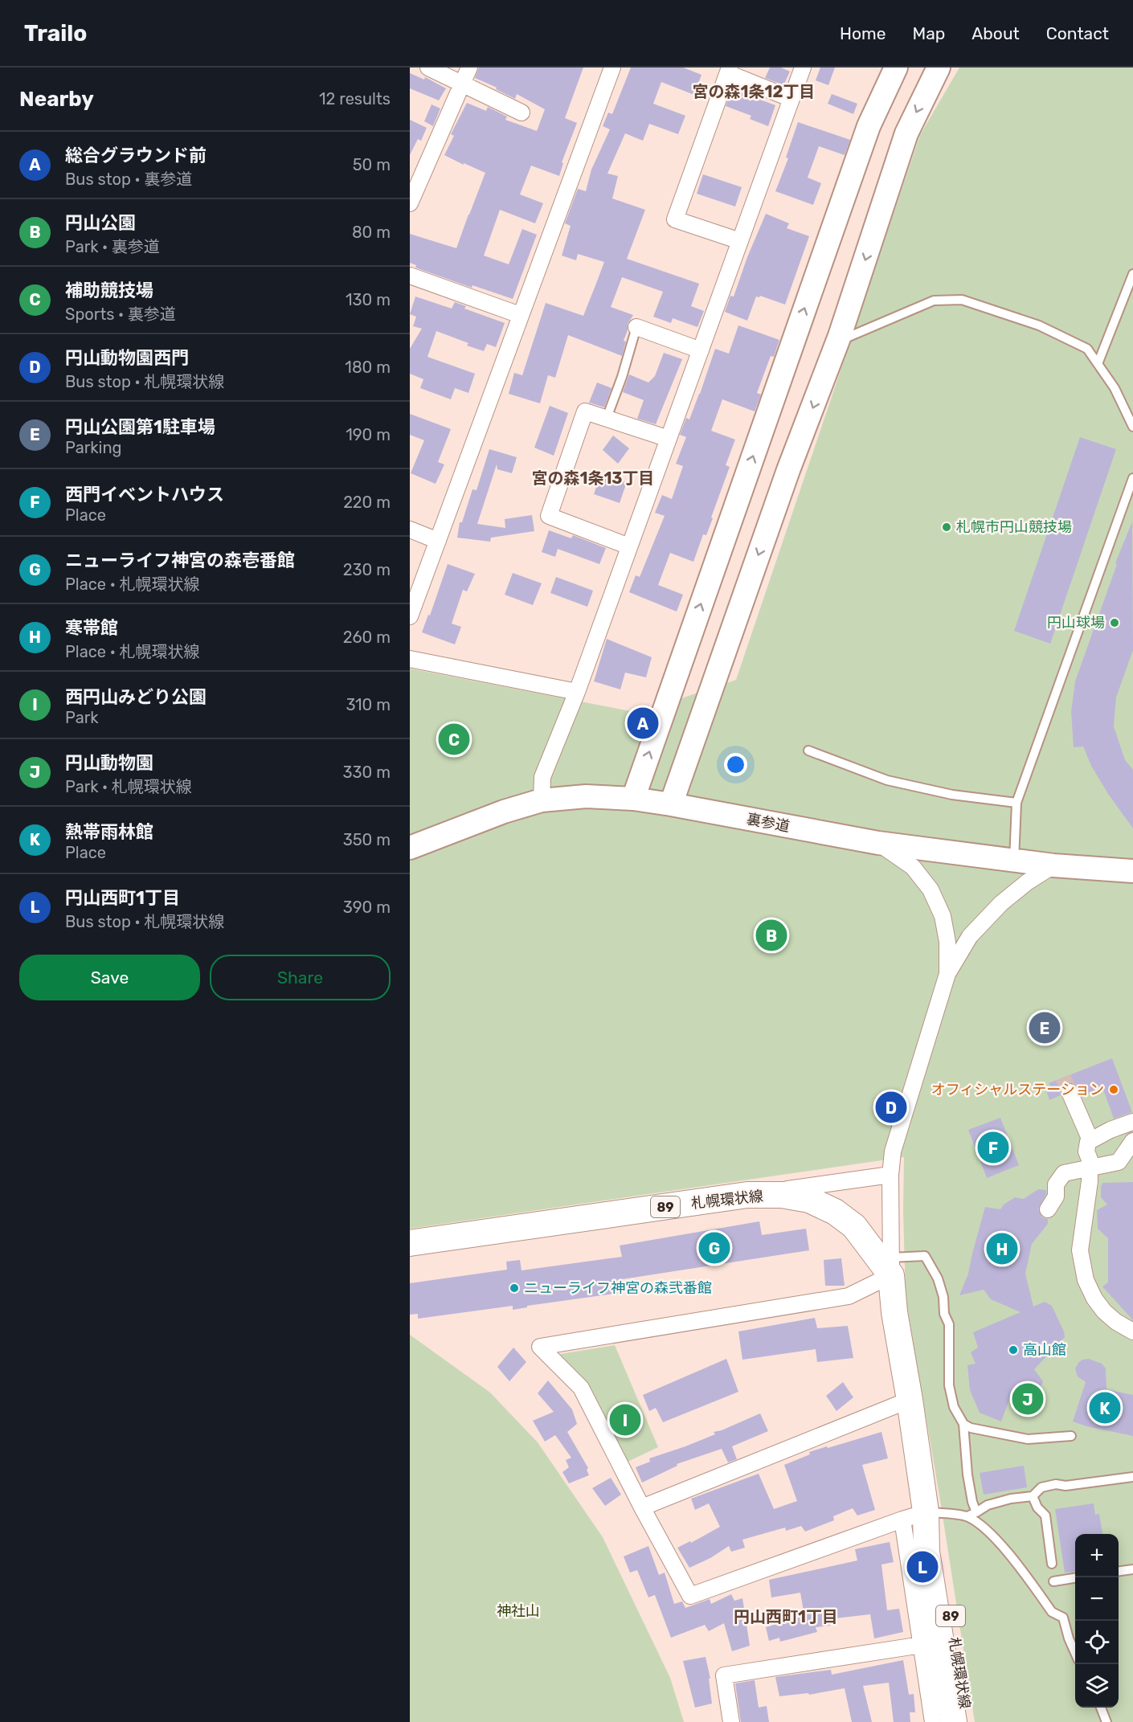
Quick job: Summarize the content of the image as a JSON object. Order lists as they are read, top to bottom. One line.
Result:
{"streets":{"main road":["札幌環状線","89"],"street":["裏参道"]},"districts":["宮の森1条12丁目","宮の森1条13丁目","円山西町1丁目"],"parks":["神社山"],"places":["札幌市円山競技場","円山球場","オフィシャルステーション","ニューライフ神宮の森弐番館","高山館"],"page":{"header":"Trailo","nav":["Home","Map","About","Contact"],"heading":["Nearby","12 results"],"list":[{"mark":"A","name":"総合グラウンド前","note":"Bus stop · 裏参道","value":"50 m"},{"mark":"B","name":"円山公園","note":"Park · 裏参道","value":"80 m"},{"mark":"C","name":"補助競技場","note":"Sports · 裏参道","value":"130 m"},{"mark":"D","name":"円山動物園西門","note":"Bus stop · 札幌環状線","value":"180 m"},{"mark":"E","name":"円山公園第1駐車場","note":"Parking","value":"190 m"},{"mark":"F","name":"西門イベントハウス","note":"Place","value":"220 m"},{"mark":"G","name":"ニューライフ神宮の森壱番館","note":"Place · 札幌環状線","value":"230 m"},{"mark":"H","name":"寒帯館","note":"Place · 札幌環状線","value":"260 m"},{"mark":"I","name":"西円山みどり公園","note":"Park","value":"310 m"},{"mark":"J","name":"円山動物園","note":"Park · 札幌環状線","value":"330 m"},{"mark":"K","name":"熱帯雨林館","note":"Place","value":"350 m"},{"mark":"L","name":"円山西町1丁目","note":"Bus stop · 札幌環状線","value":"390 m"}],"pins":["A","C","B","E","D","F","G","H","J","K","I","L"],"buttons":["Save","Share"],"map_buttons":["+","−"]}}
